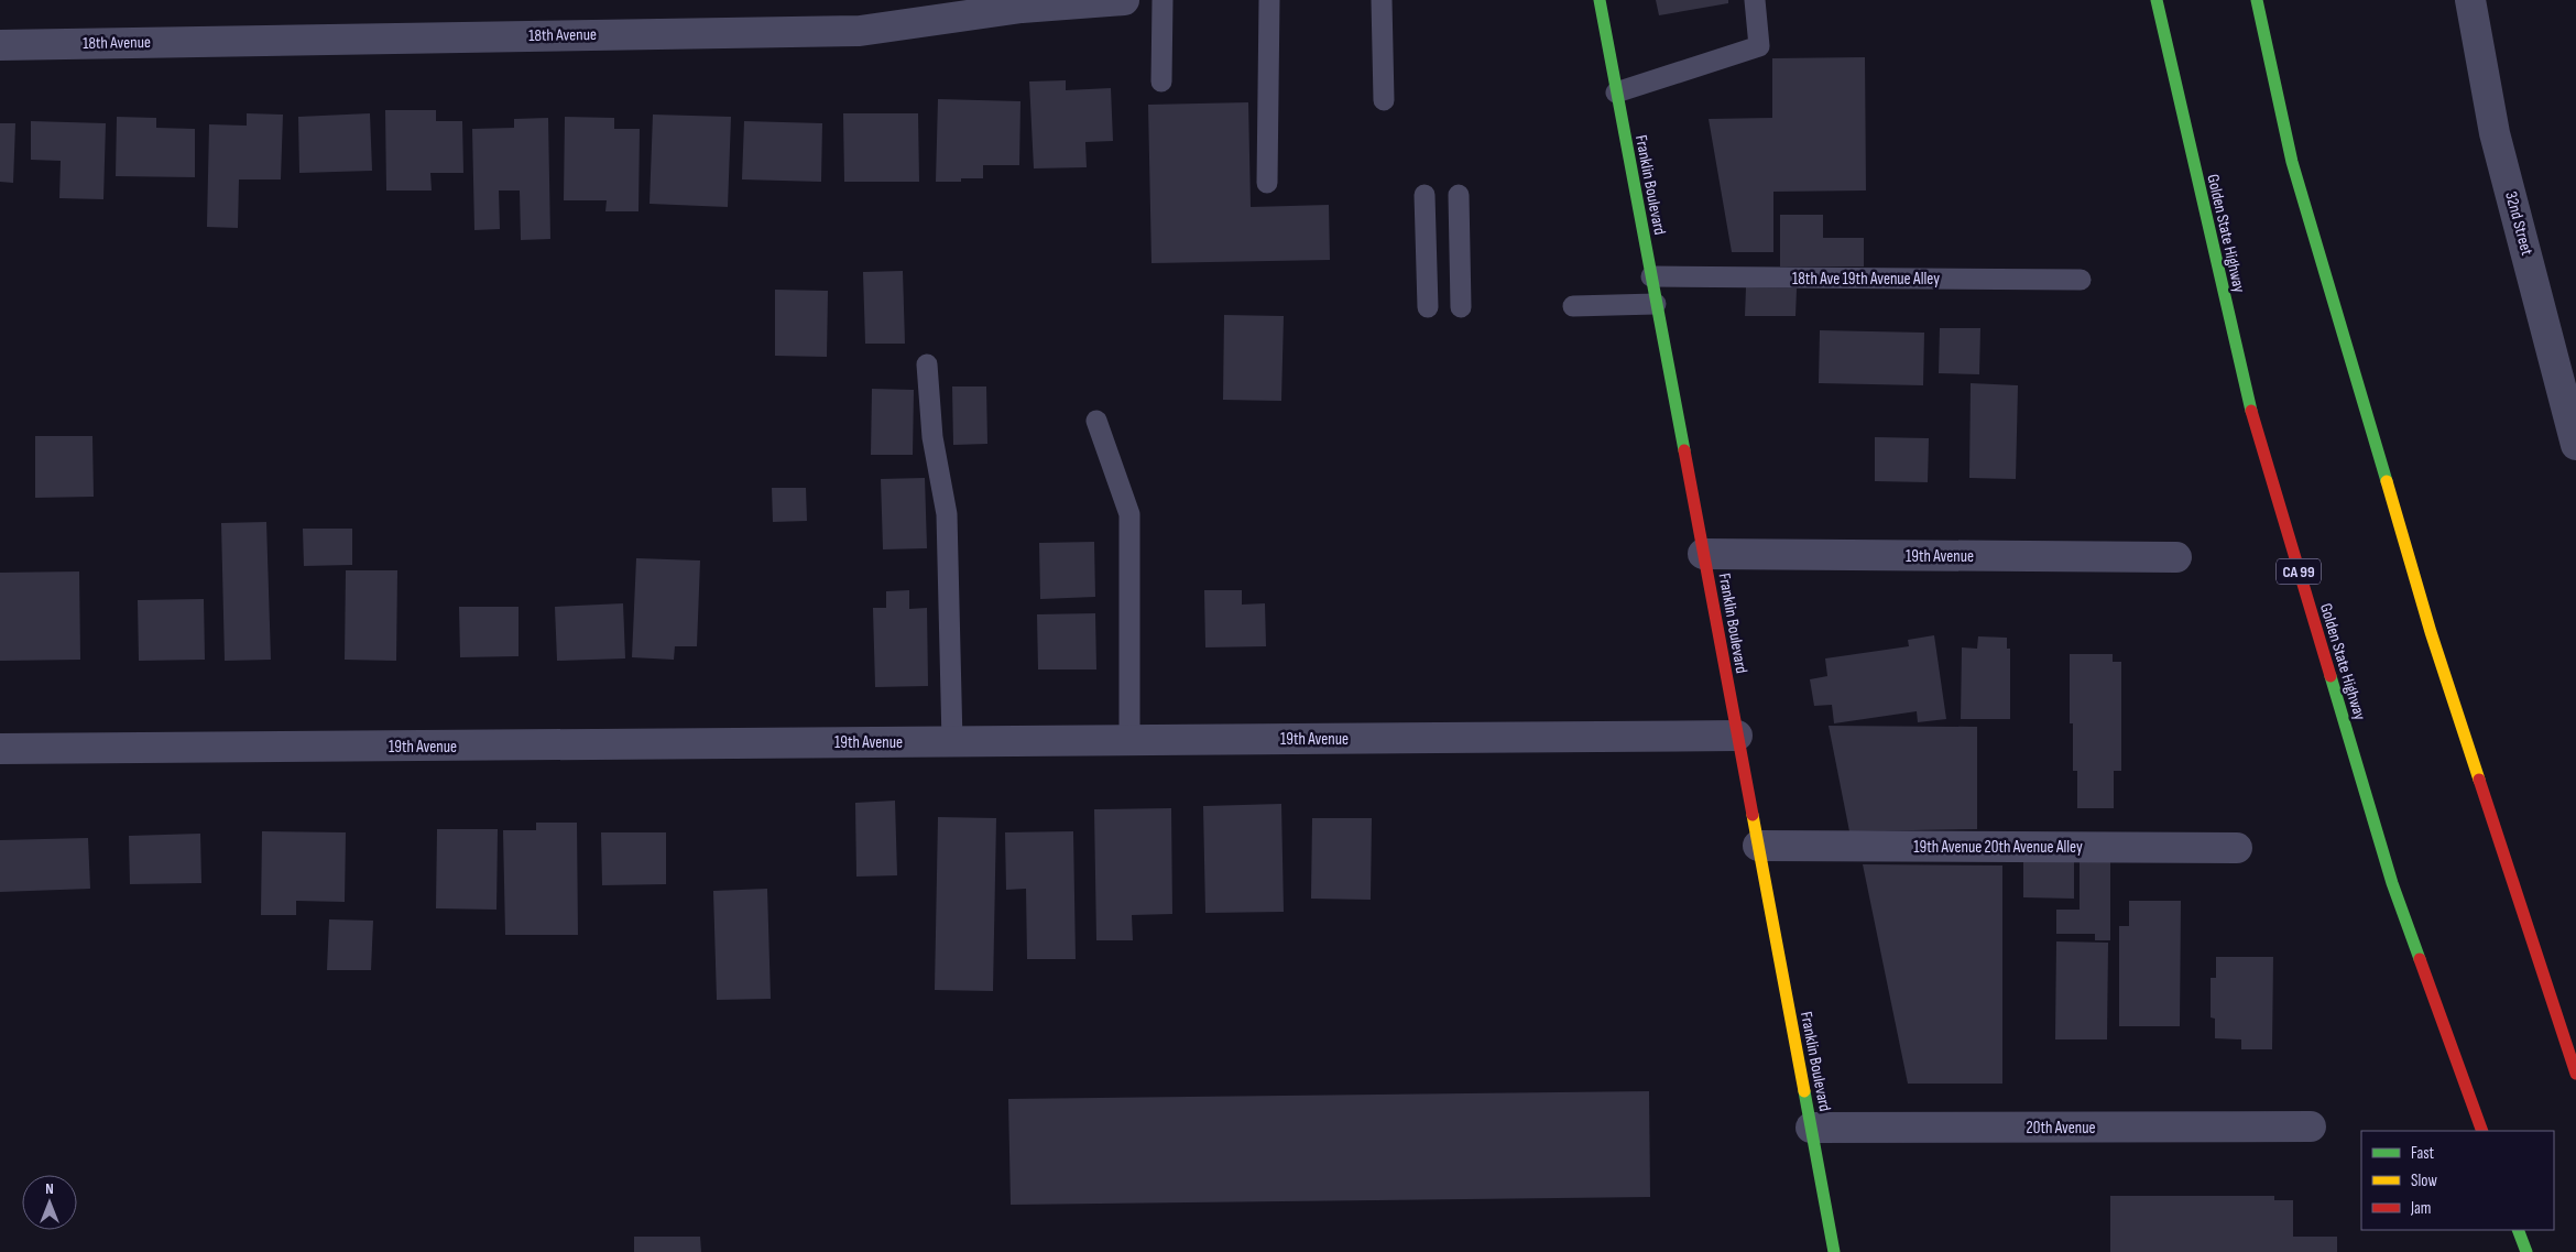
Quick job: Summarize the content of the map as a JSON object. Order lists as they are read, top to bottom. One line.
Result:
{"streets":{"main road":["Franklin Boulevard","Golden State Highway","CA 99"],"street":["18th Avenue","32nd Street","19th Avenue","19th Avenue 20th Avenue Alley","20th Avenue"],"lane":["18th Ave 19th Avenue Alley"]},"crossings":[["Franklin Boulevard","18th Ave 19th Avenue Alley"],["Franklin Boulevard","19th Avenue"],["Franklin Boulevard","19th Avenue 20th Avenue Alley"],["Franklin Boulevard","20th Avenue"]],"legend":["Fast","Slow","Jam"],"north":"top"}
